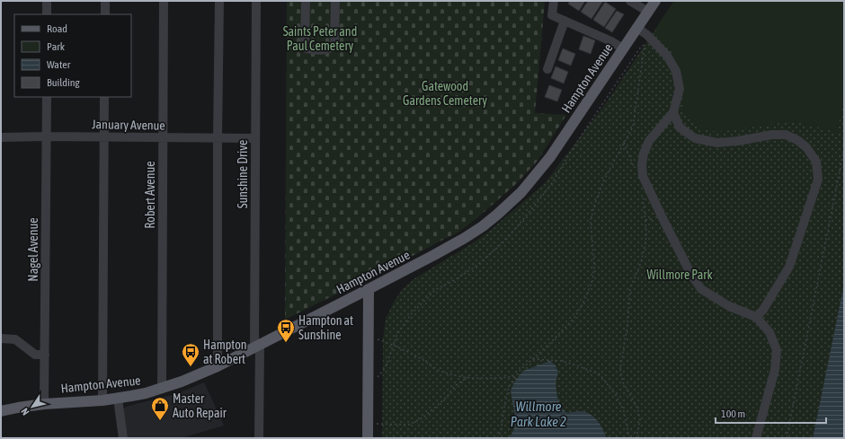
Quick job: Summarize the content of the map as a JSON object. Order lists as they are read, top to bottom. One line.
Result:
{"streets":{"main road":["Hampton Avenue"],"street":["January Avenue","Sunshine Drive","Robert Avenue","Nagel Avenue"]},"crossings":[["Hampton Avenue","Sunshine Drive"],["Hampton Avenue","Robert Avenue"],["Hampton Avenue","Nagel Avenue"],["January Avenue","Sunshine Drive"],["January Avenue","Robert Avenue"],["January Avenue","Nagel Avenue"]],"water":["Willmore Park Lake 2"],"parks":["Saints Peter and Paul Cemetery","Gatewood Gardens Cemetery","Willmore Park"],"places":{"bus stop":["Hampton at Sunshine","Hampton at Robert"],"shop":["Master Auto Repair"]},"legend":["Road","Park","Water","Building"],"scale_bar":"100 m","north":"bottom left"}
